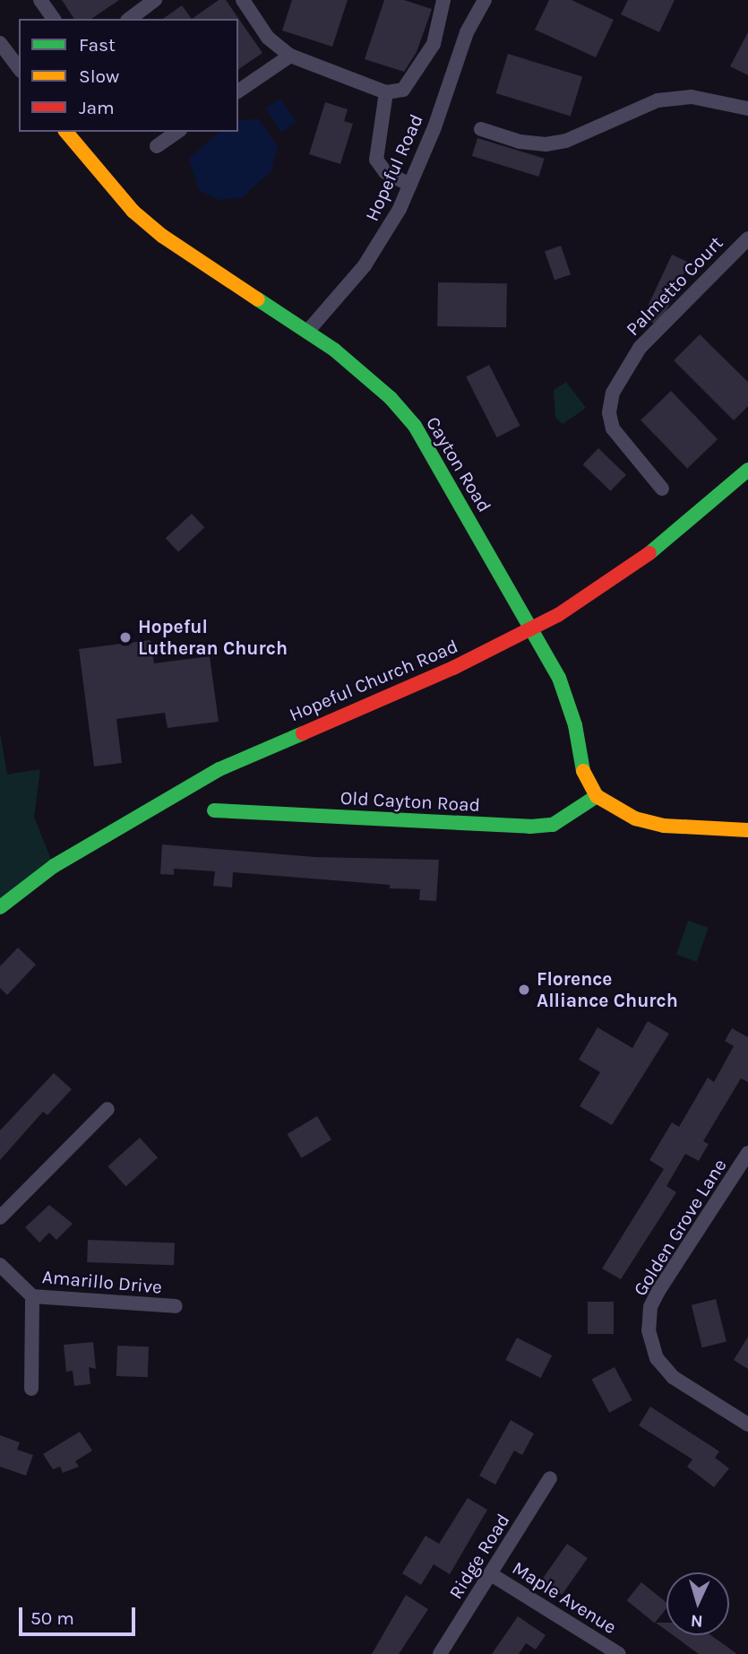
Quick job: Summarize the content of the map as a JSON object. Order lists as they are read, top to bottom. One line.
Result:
{"streets":{"street":["Hopeful Road","Palmetto Court","Cayton Road","Hopeful Church Road","Old Cayton Road","Golden Grove Lane","Amarillo Drive","Ridge Road","Maple Avenue"]},"crossings":[["Hopeful Road","Cayton Road"],["Cayton Road","Hopeful Church Road"],["Cayton Road","Old Cayton Road"],["Ridge Road","Maple Avenue"]],"places":["Hopeful Lutheran Church","Florence Alliance Church"],"legend":["Fast","Slow","Jam"],"scale_bar":"50 m","north":"bottom"}
